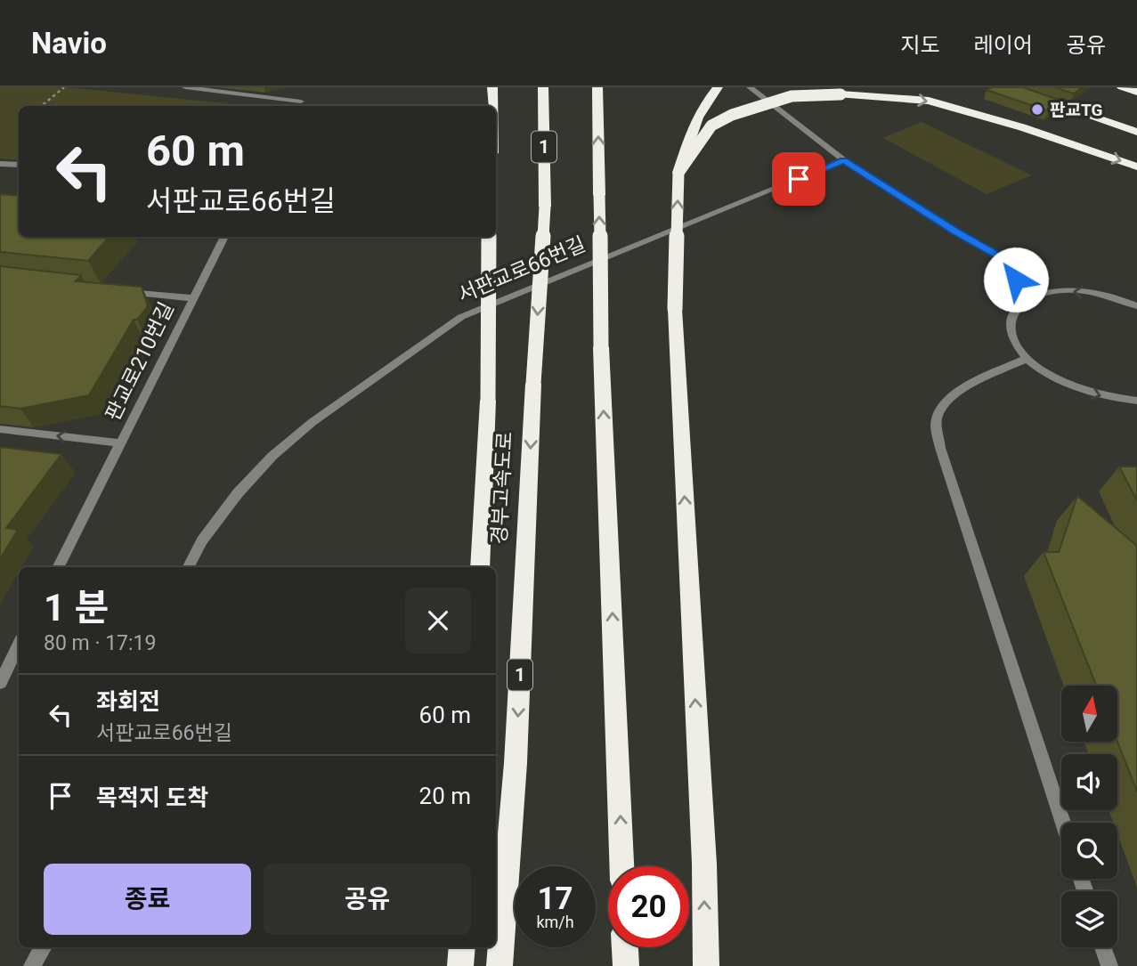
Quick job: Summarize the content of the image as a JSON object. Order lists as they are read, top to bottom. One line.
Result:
{"streets":{"highway":["1","경부고속도로"],"street":["서판교로66번길","판교로210번길"]},"places":["판교TG"],"north":"top","page":{"header":"Navio","nav":["지도","레이어","공유"],"turn":["60 m","서판교로66번길"],"heading":["1 분","80 m · 17:19"],"list":[{"name":"좌회전","note":"서판교로66번길","value":"60 m"},{"name":"목적지 도착","value":"20 m"}],"buttons":["종료","공유"],"speed":"17 km/h","limit":"20"}}
